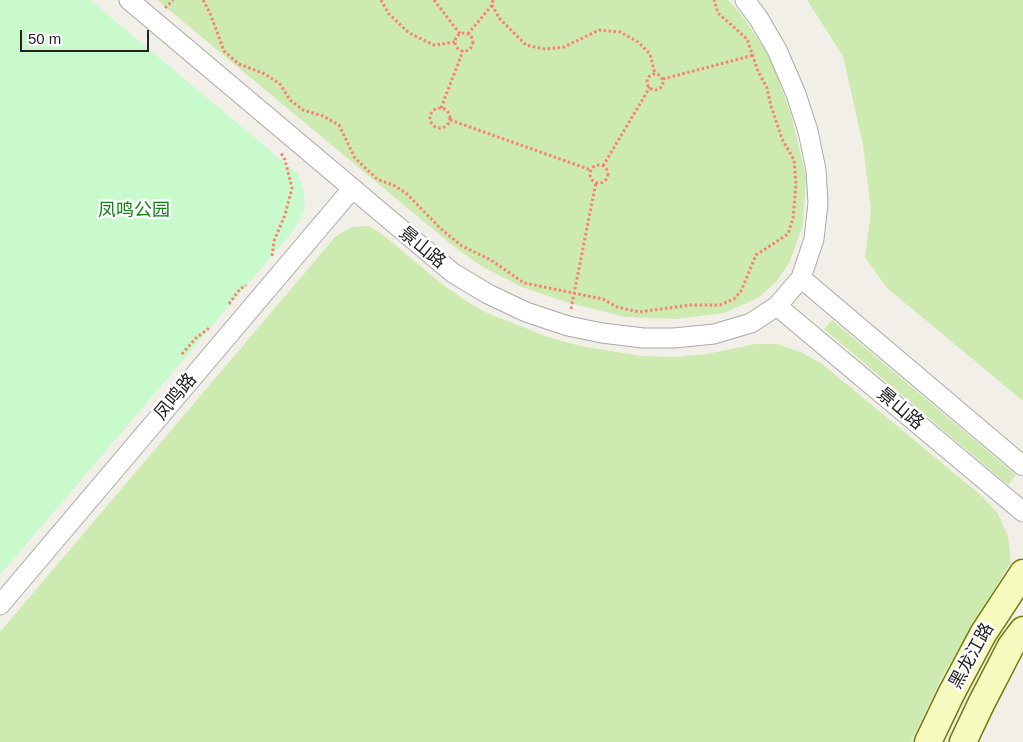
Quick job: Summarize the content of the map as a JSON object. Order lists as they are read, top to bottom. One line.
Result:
{"streets":{"main road":["黑龙江路"],"street":["景山路","凤鸣路"]},"crossings":[["景山路","凤鸣路"]],"parks":["凤鸣公园"],"scale_bar":"50 m"}
